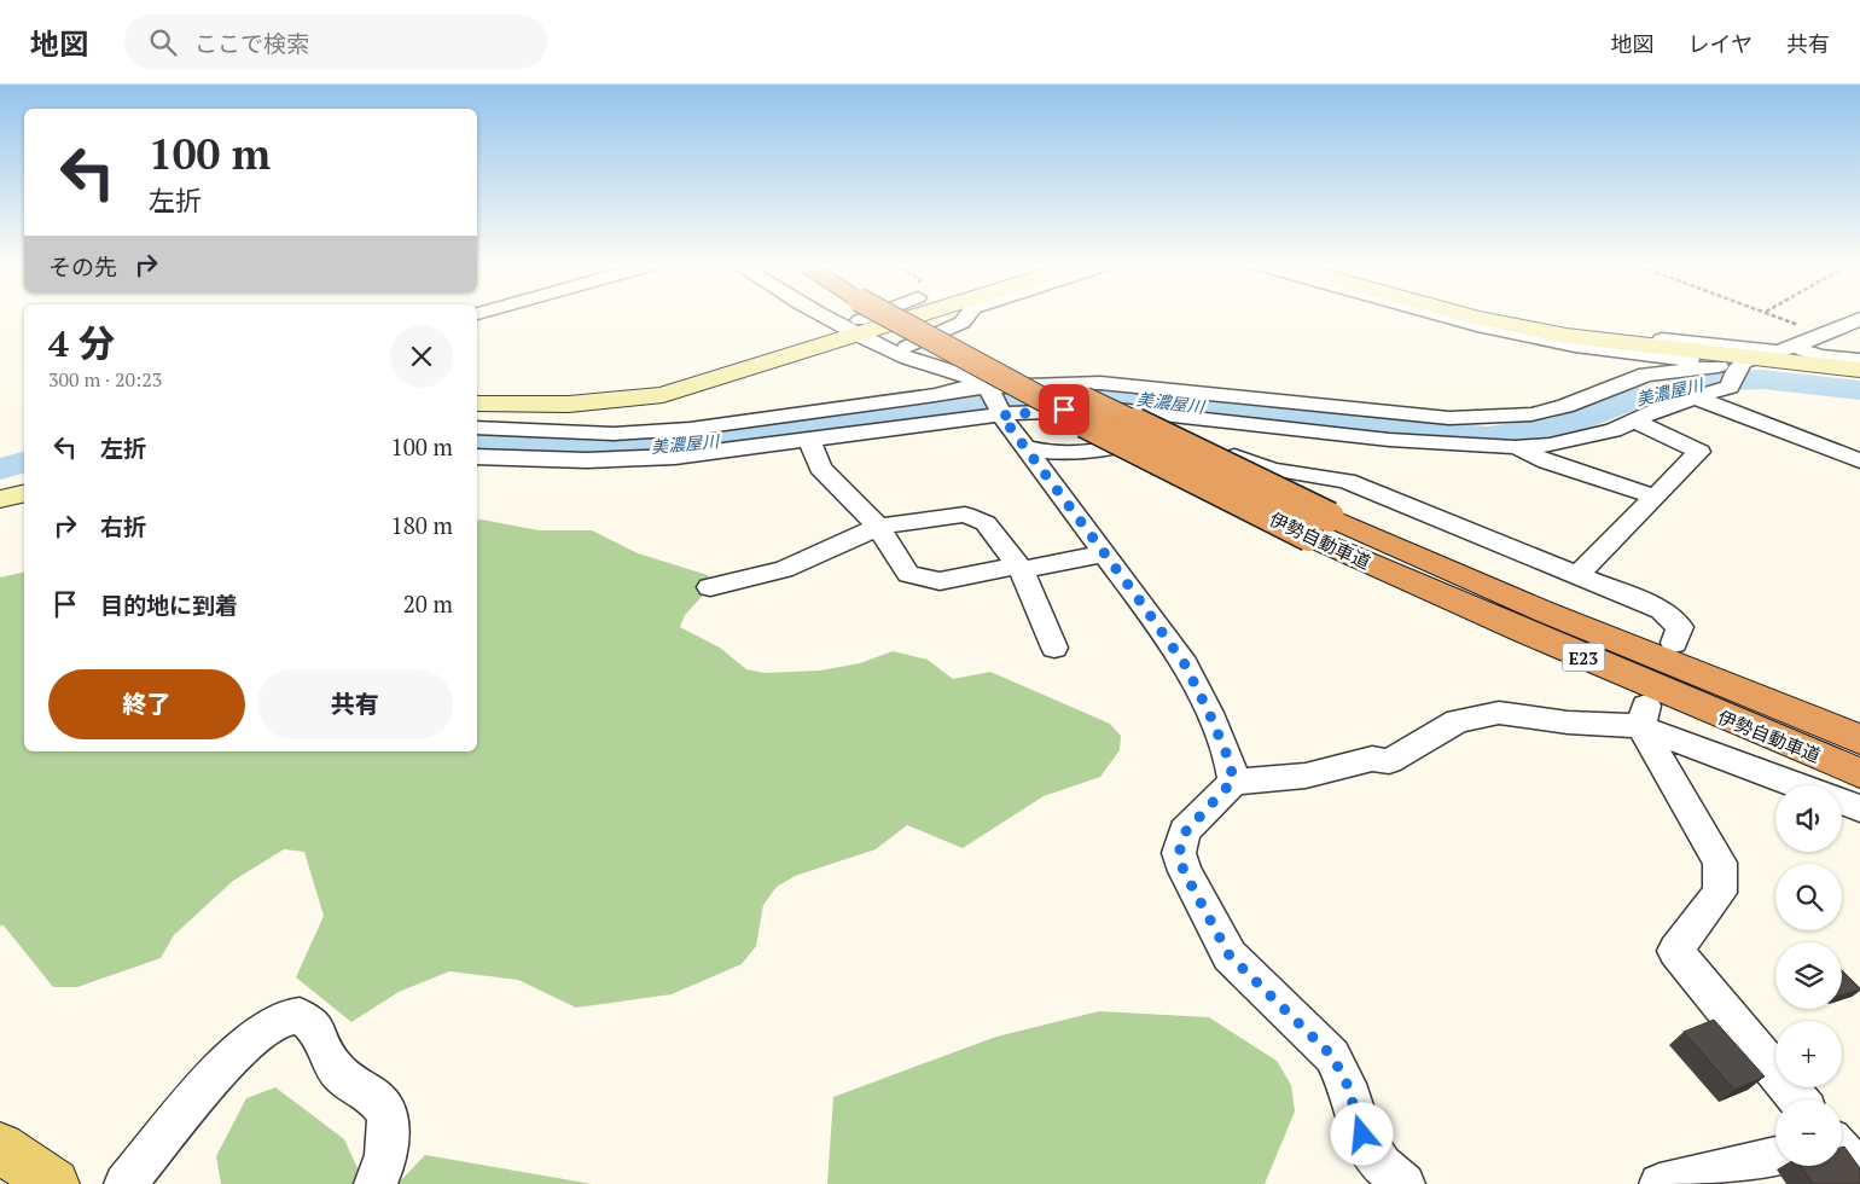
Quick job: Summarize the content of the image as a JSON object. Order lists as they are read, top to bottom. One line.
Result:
{"streets":{"highway":["伊勢自動車道","E23"]},"water":["美濃屋川"],"page":{"header":"地図","search":"ここで検索","nav":["地図","レイヤ","共有"],"turn":["100 m","左折"],"then":"その先","heading":["4 分","300 m · 20:23"],"list":[{"name":"左折","value":"100 m"},{"name":"右折","value":"180 m"},{"name":"目的地に到着","value":"20 m"}],"buttons":["終了","共有"],"map_buttons":["+","−"]}}
